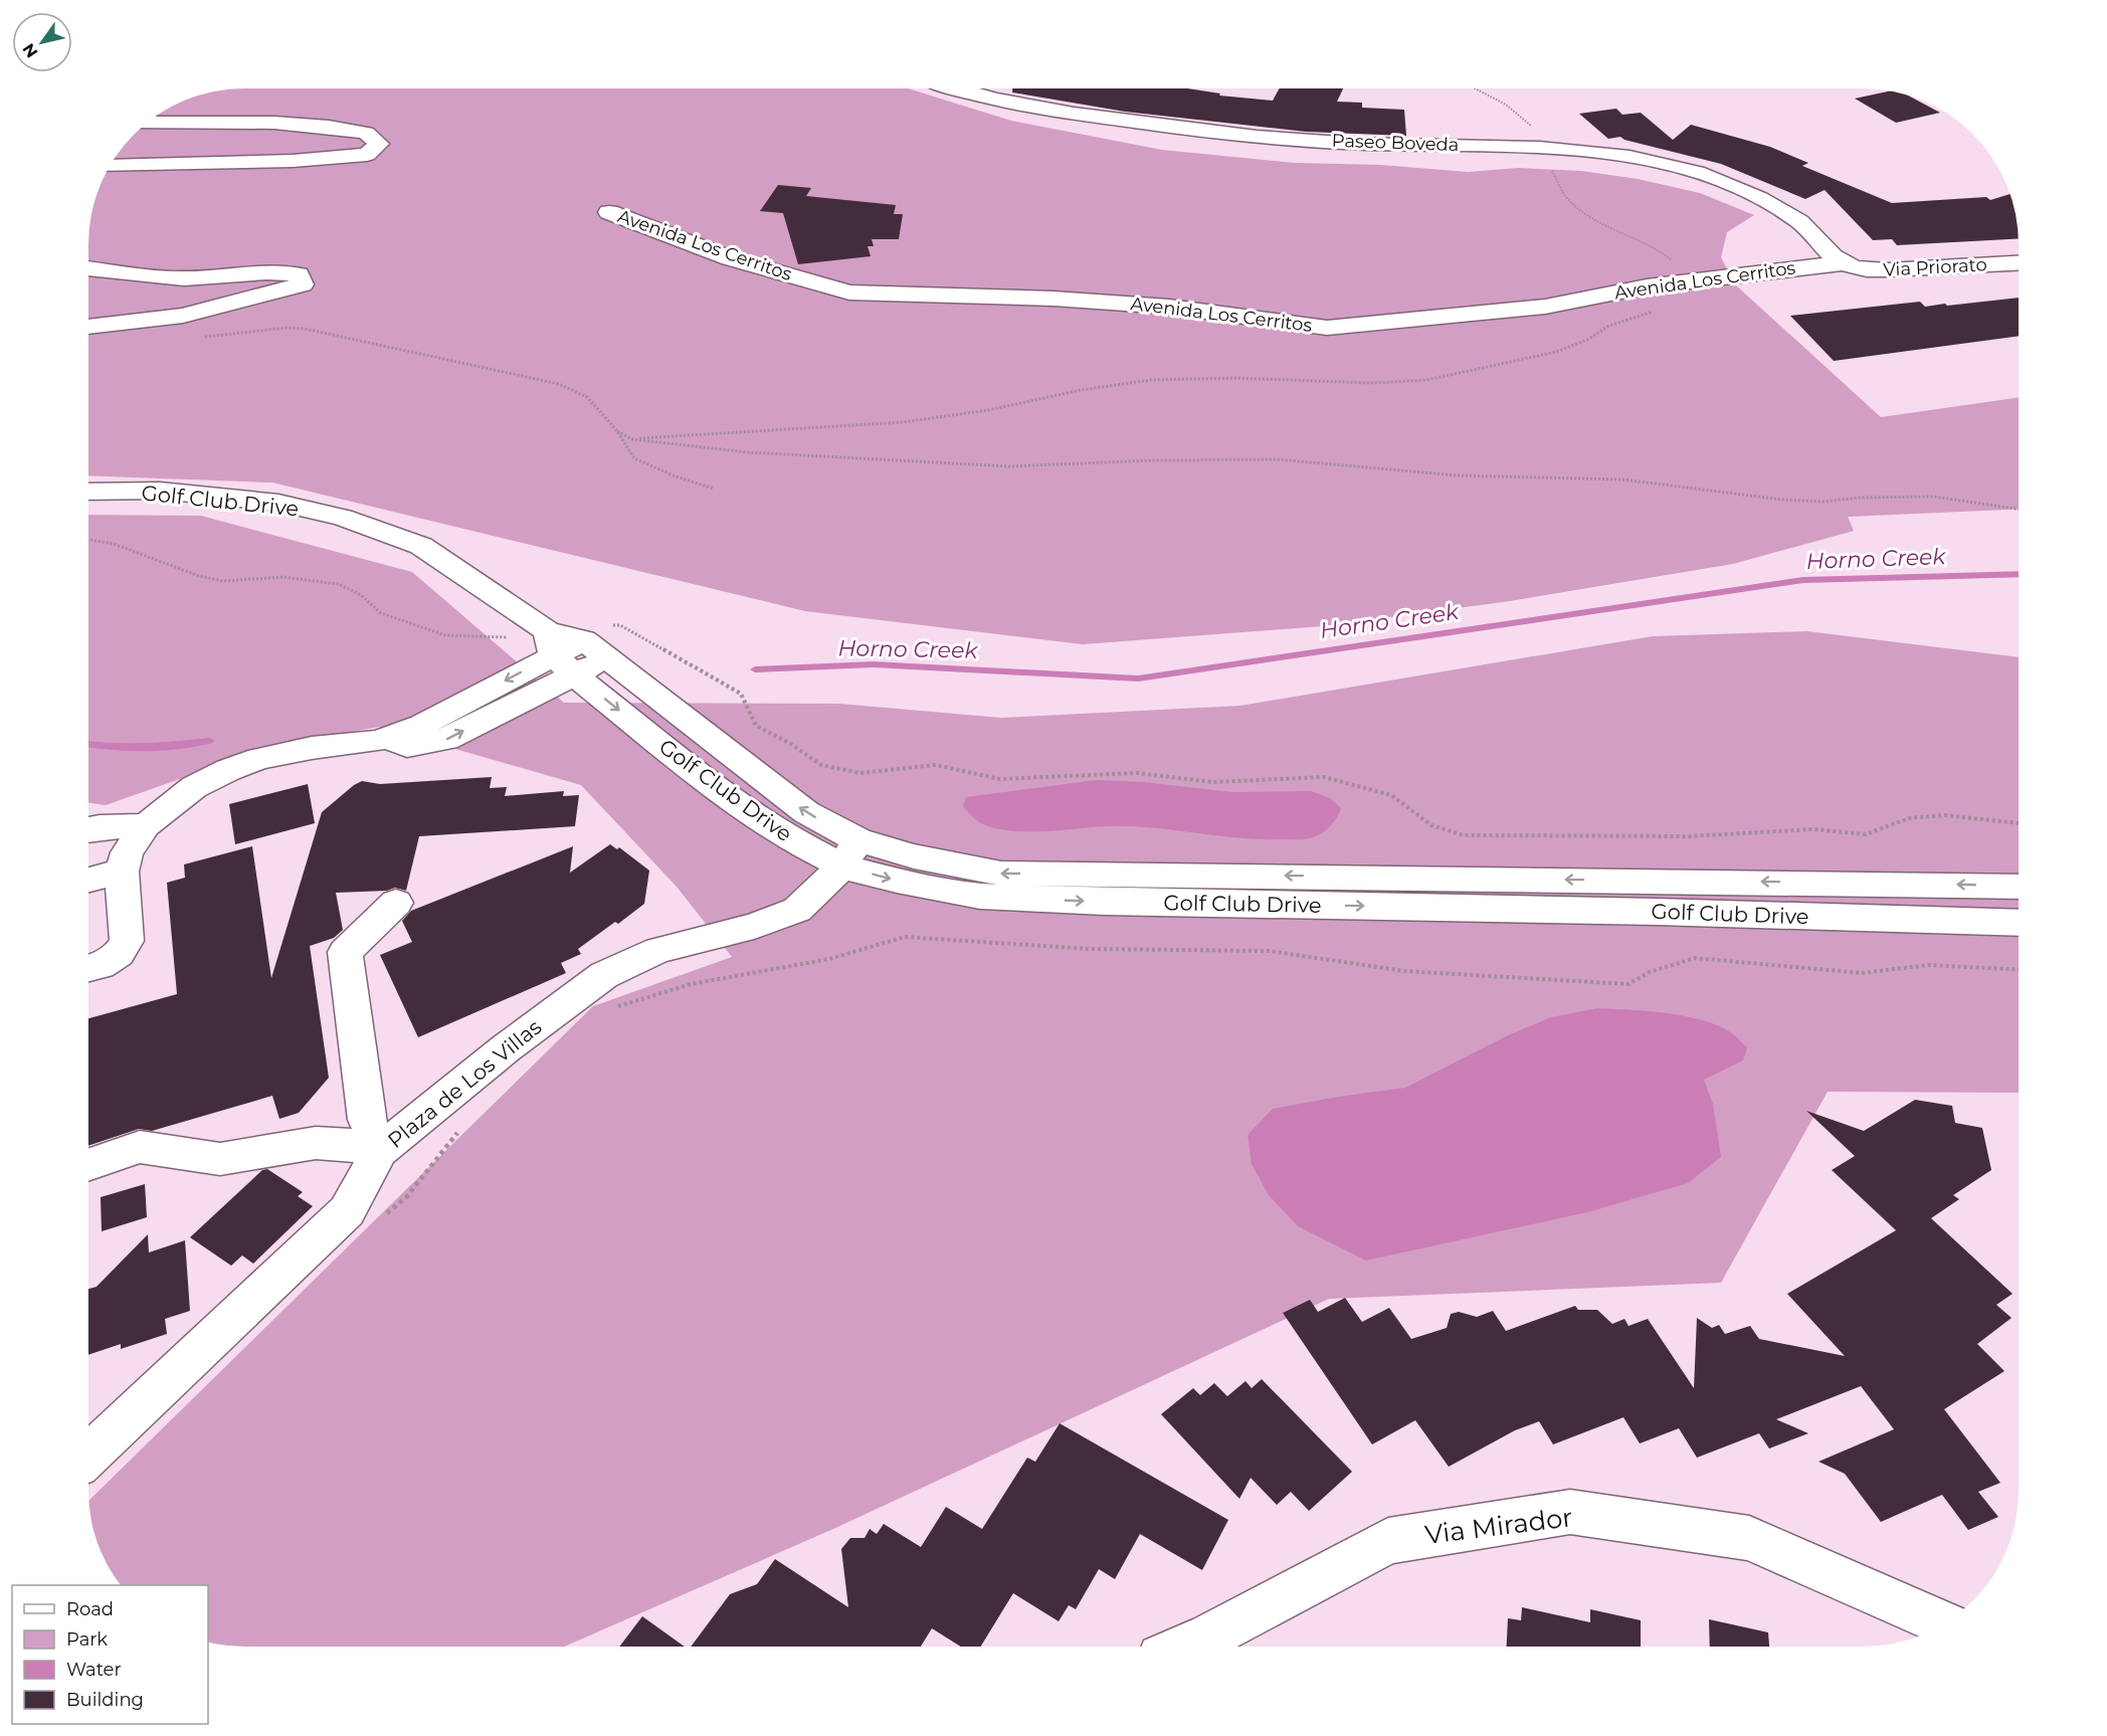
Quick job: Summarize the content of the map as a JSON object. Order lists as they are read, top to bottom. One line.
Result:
{"streets":{"street":["Paseo Boveda","Avenida Los Cerritos","Via Priorato","Golf Club Drive","Plaza de Los Villas","Via Mirador"]},"crossings":[["Paseo Boveda","Avenida Los Cerritos"],["Paseo Boveda","Via Priorato"],["Avenida Los Cerritos","Via Priorato"],["Golf Club Drive","Plaza de Los Villas"]],"water":["Horno Creek"],"legend":["Road","Park","Water","Building"],"north":"bottom left"}
